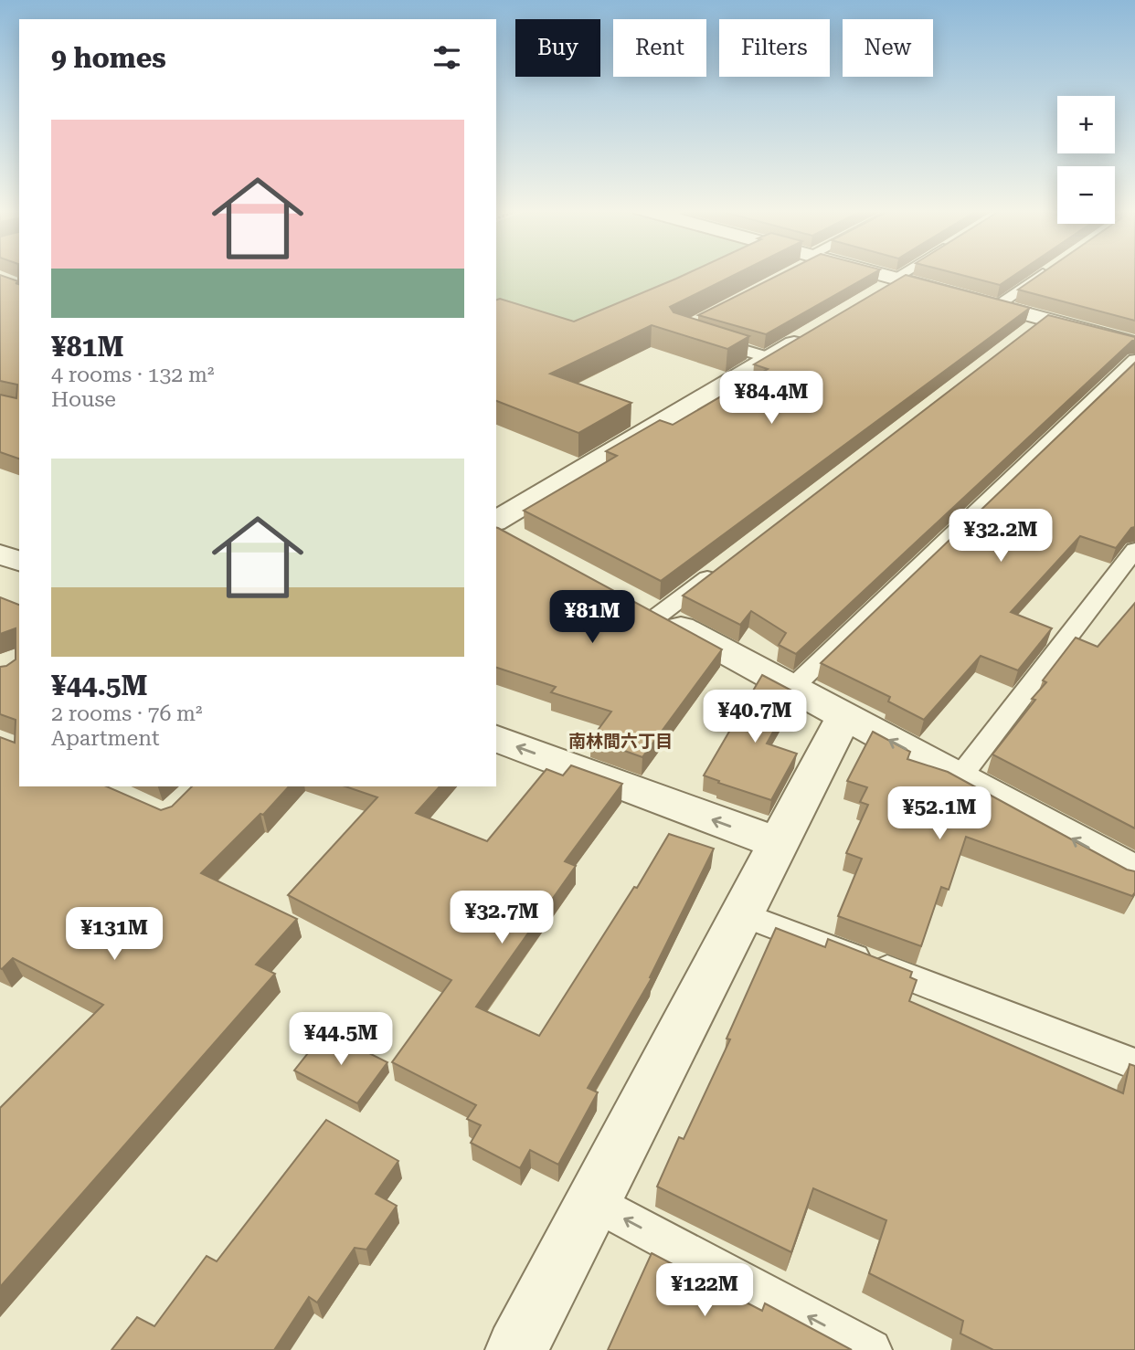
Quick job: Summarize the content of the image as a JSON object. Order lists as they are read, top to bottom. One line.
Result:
{"districts":["南林間六丁目"],"page":{"chip":["Buy","Rent","Filters","New"],"heading":"9 homes","map_buttons":["+","−"],"list":[{"name":"¥81M","note":"4 rooms · 132 m² · House"},{"name":"¥44.5M","note":"2 rooms · 76 m² · Apartment"}],"price":["¥84.4M","¥32.2M","¥81M","¥40.7M","¥52.1M","¥32.7M","¥131M","¥44.5M","¥122M"]}}
